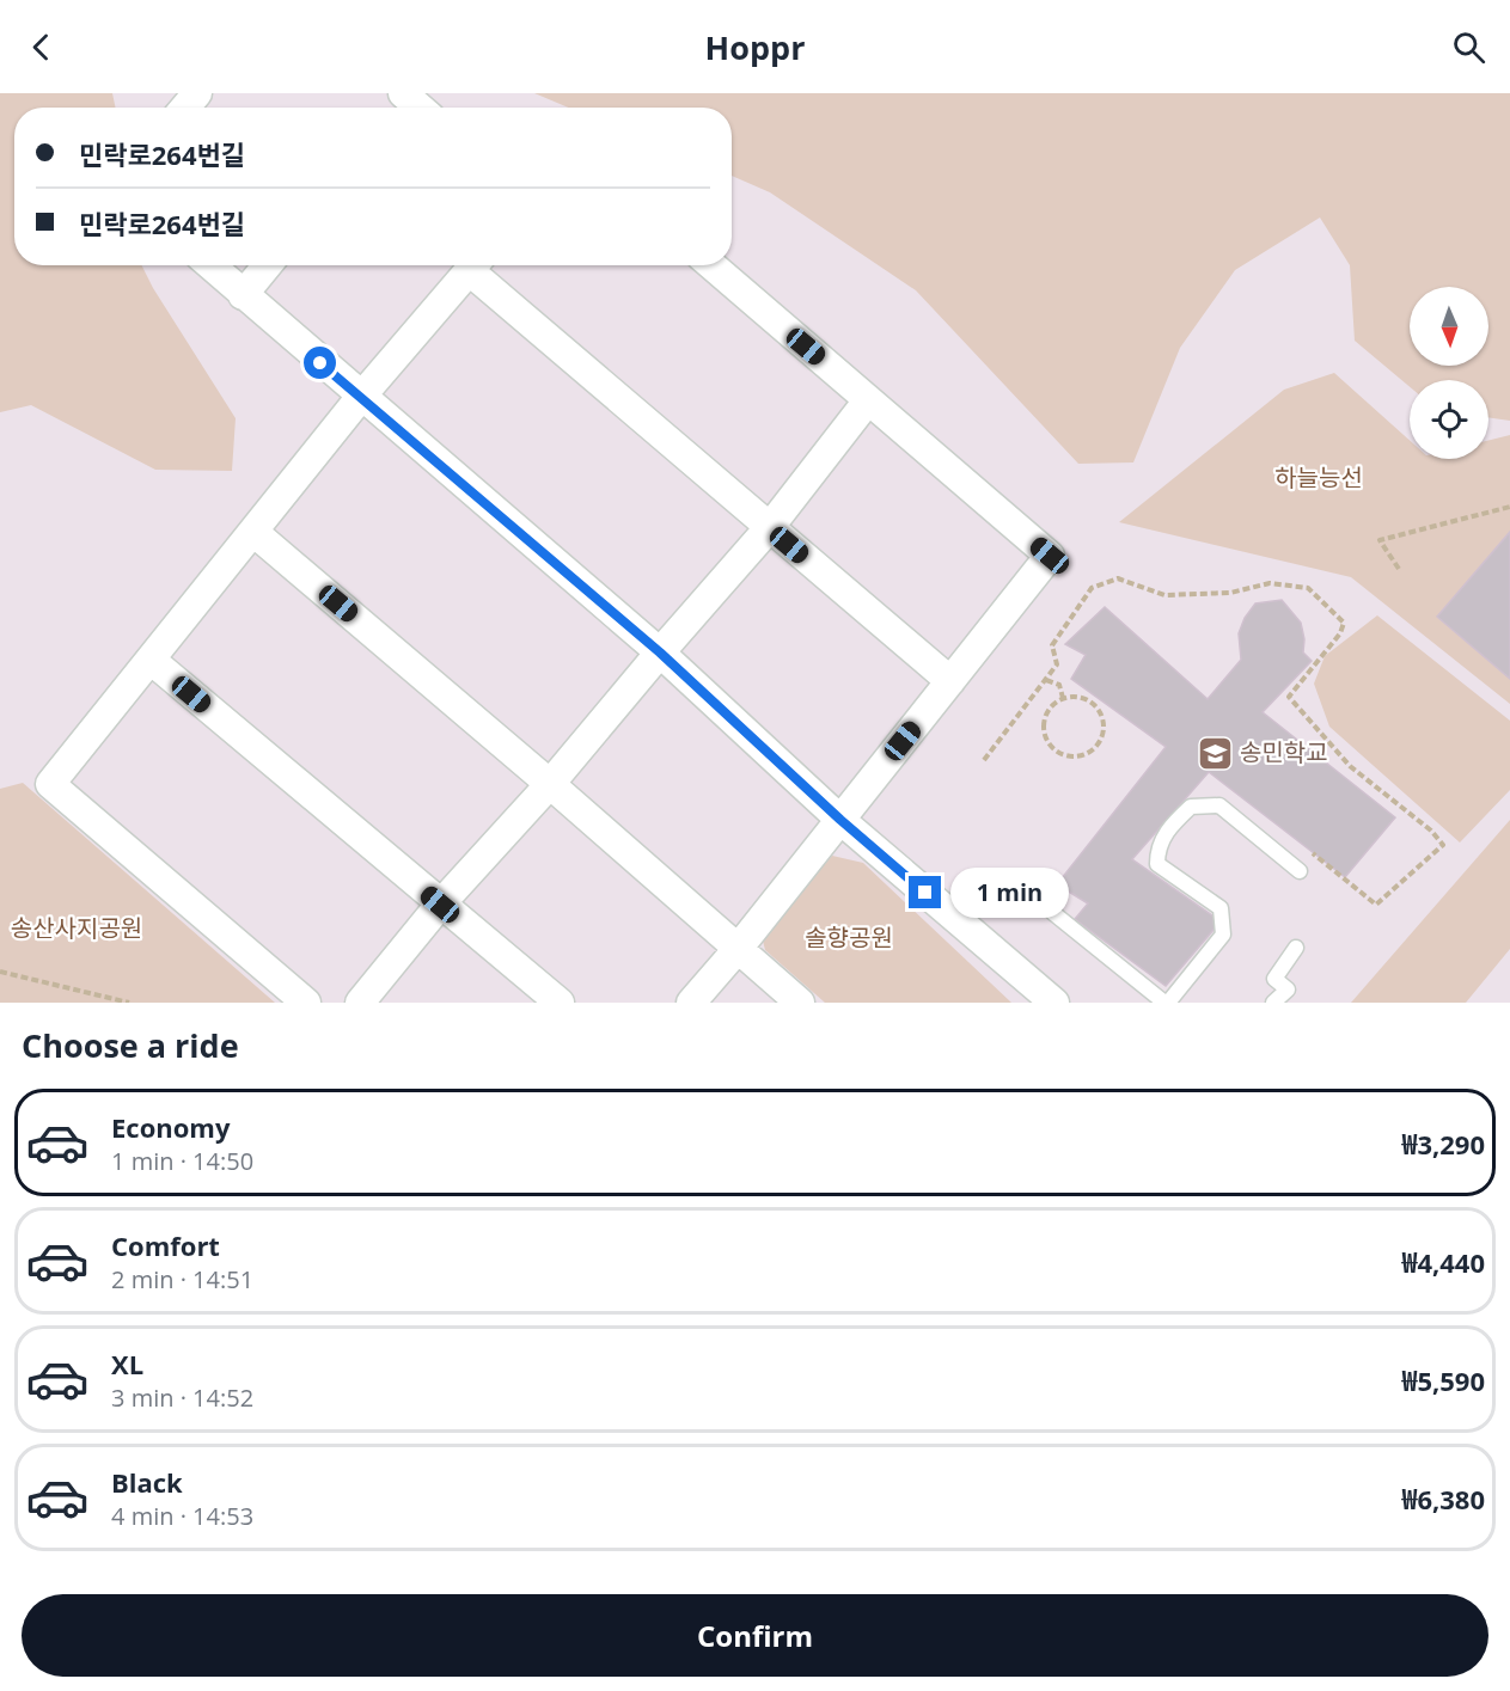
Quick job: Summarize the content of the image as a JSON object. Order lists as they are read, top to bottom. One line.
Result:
{"parks":["하늘능선","송산사지공원","솔향공원"],"places":{"school or university":["송민학교"]},"north":"bottom","page":{"header":"Hoppr","banner":["민락로264번길","민락로264번길"],"bubble":"1 min","heading":"Choose a ride","list":[{"name":"Economy","note":"1 min · 14:50","value":"₩3,290"},{"name":"Comfort","note":"2 min · 14:51","value":"₩4,440"},{"name":"XL","note":"3 min · 14:52","value":"₩5,590"},{"name":"Black","note":"4 min · 14:53","value":"₩6,380"}],"buttons":"Confirm"}}
